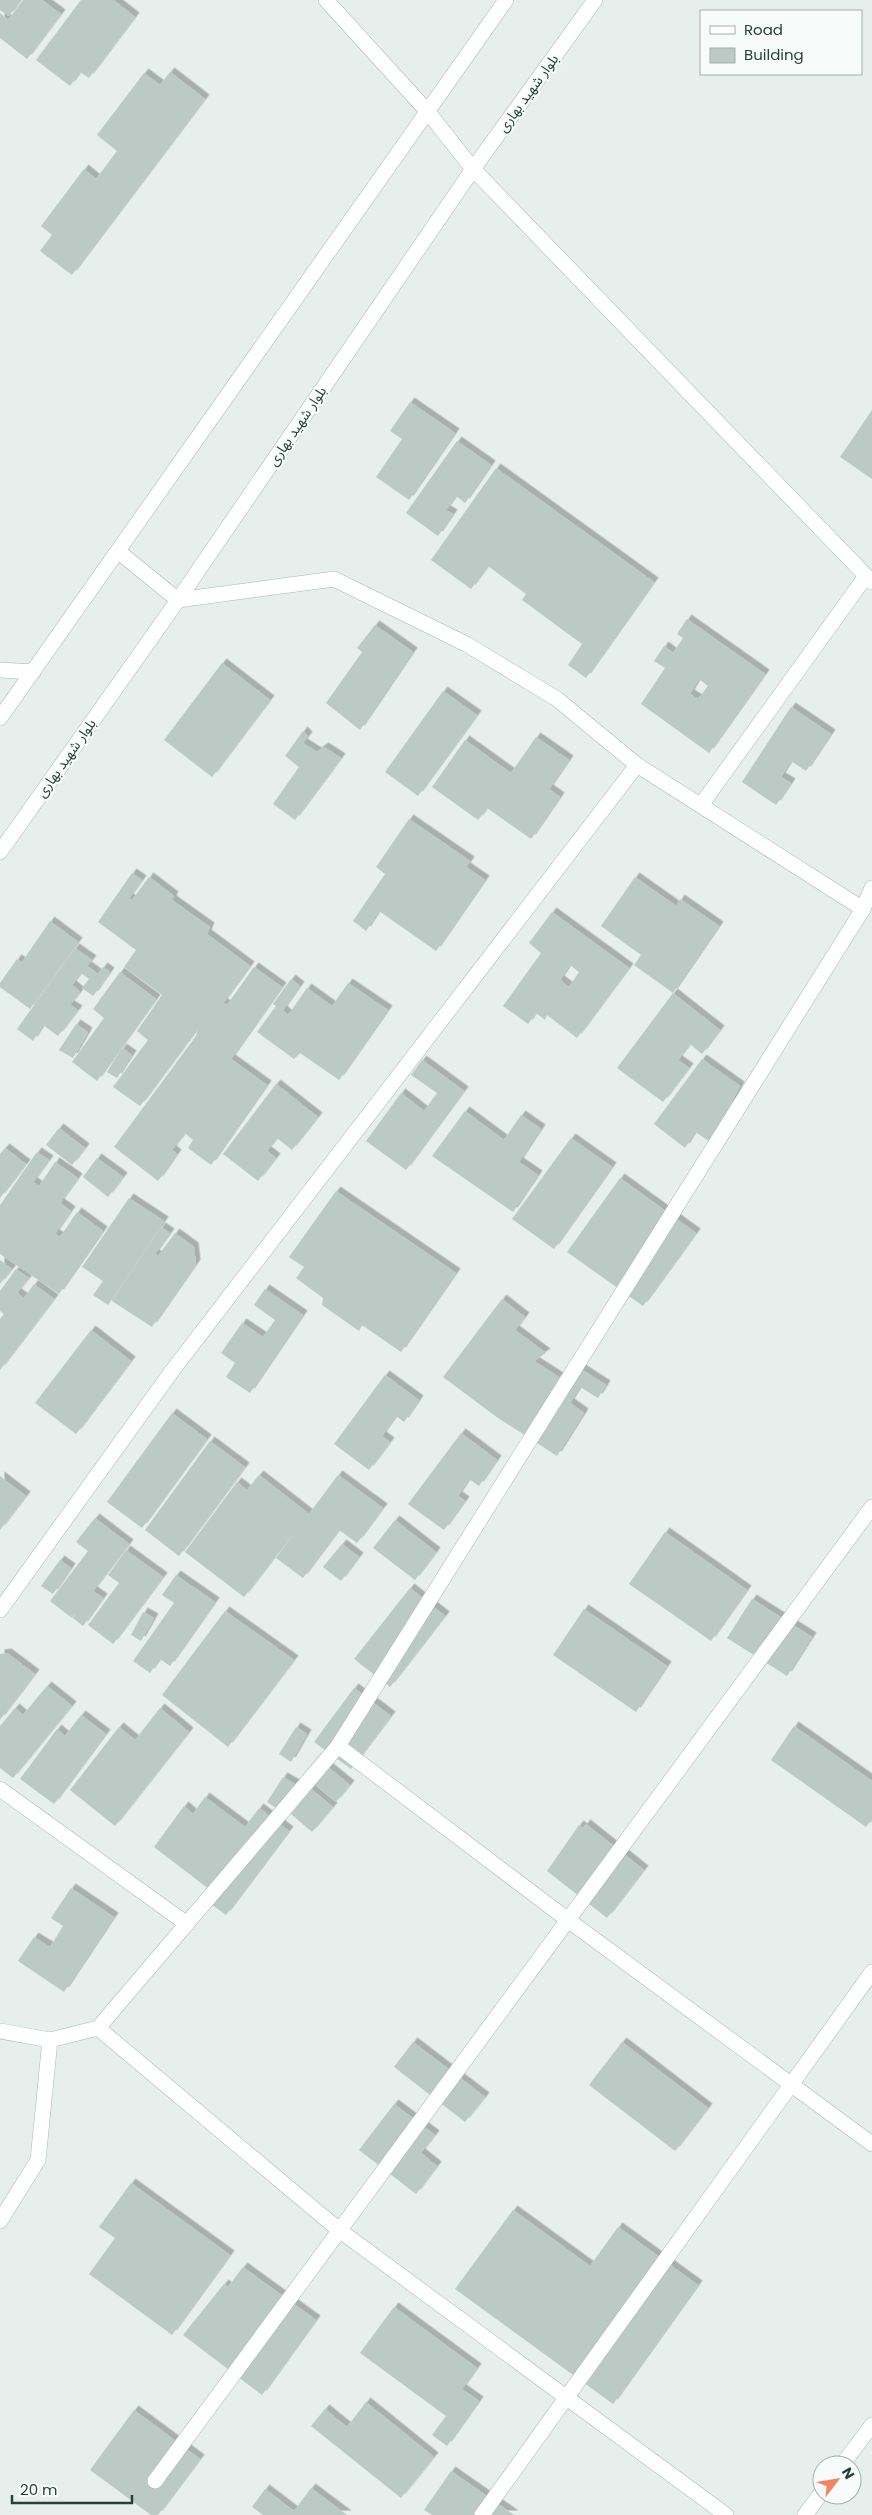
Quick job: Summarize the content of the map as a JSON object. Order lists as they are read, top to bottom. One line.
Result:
{"streets":{"street":["بلوار شهید بهاری"]},"legend":["Road","Building"],"scale_bar":"20 m","north":"top right"}
